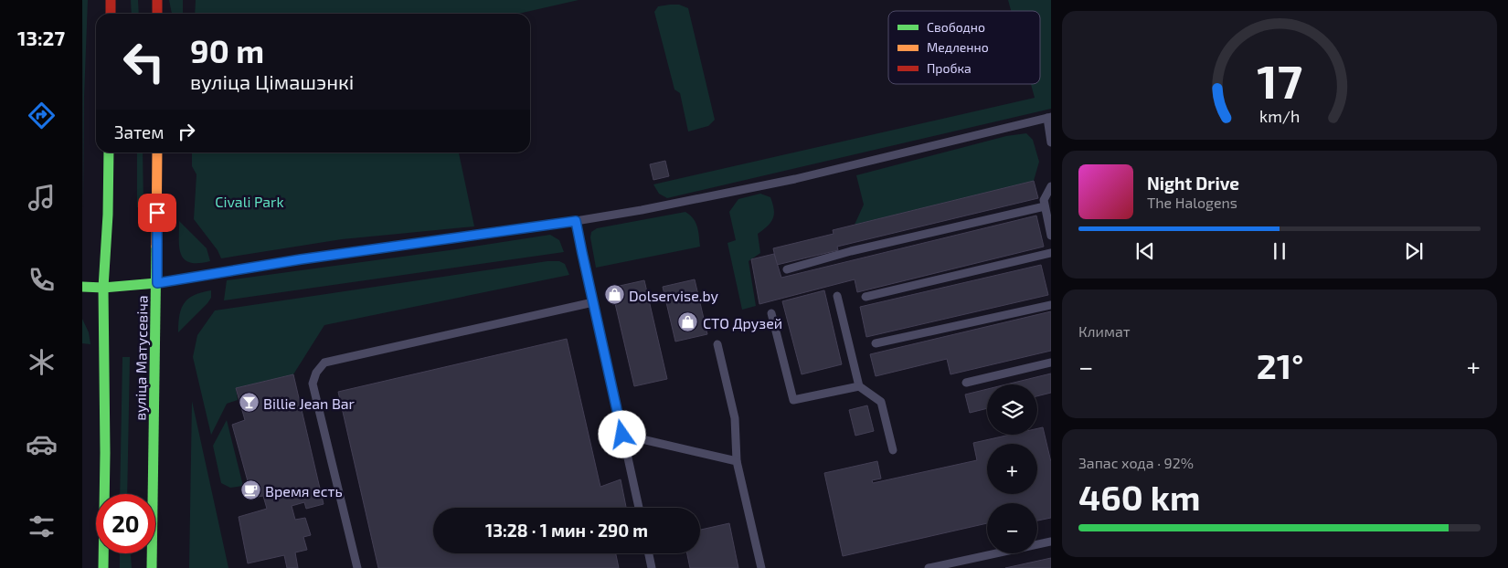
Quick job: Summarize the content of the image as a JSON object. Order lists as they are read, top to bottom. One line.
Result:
{"streets":{"main road":["вуліца Матусевіча"]},"parks":["Civali Park"],"places":{"shop":["Dolservise.by","СТО Друзей"],"bar":["Billie Jean Bar"],"cafe":["Время есть"]},"legend":["Свободно","Медленно","Пробка"],"page":{"tabs":"13:27","turn":["90 m","вуліца Цімашэнкі"],"then":"Затем","song":["Night Drive","The Halogens"],"tile":["Климат",["Запас хода · 92%","460 km"]],"heat":["−","21°","+"],"map_buttons":["+","−"],"limit":"20","trip":"13:28 · 1 мин · 290 m","gauge":["17","km/h"]}}
